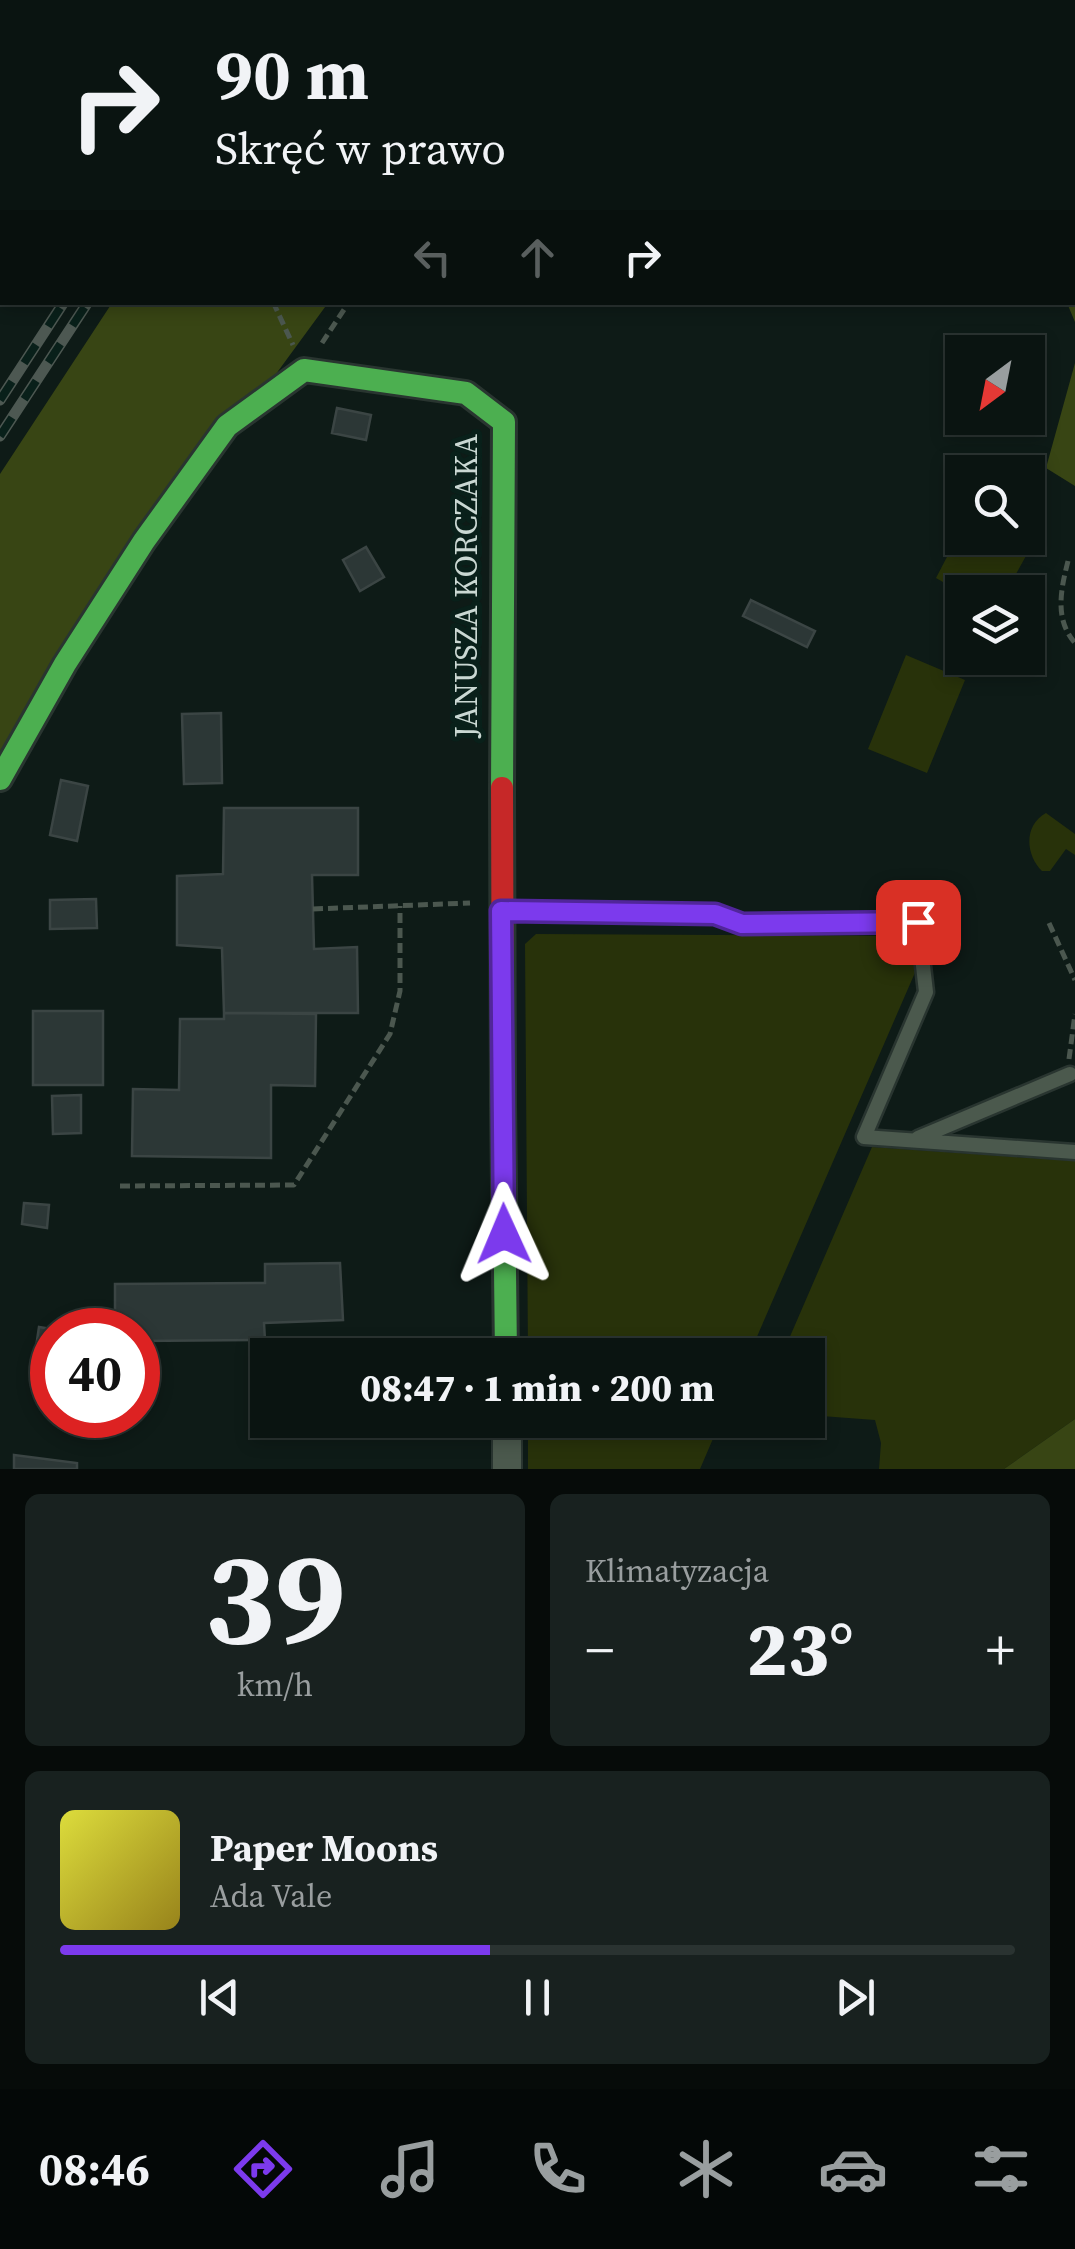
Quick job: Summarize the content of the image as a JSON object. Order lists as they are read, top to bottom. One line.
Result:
{"streets":{"street":["JANUSZA KORCZAKA"]},"north":"bottom left","page":{"turn":["90 m","Skręć w prawo"],"limit":"40","trip":"08:47 · 1 min · 200 m","tile":[["39","km/h"],"Klimatyzacja"],"heat":["−","23°","+"],"song":["Paper Moons","Ada Vale"],"tabs":"08:46"}}
